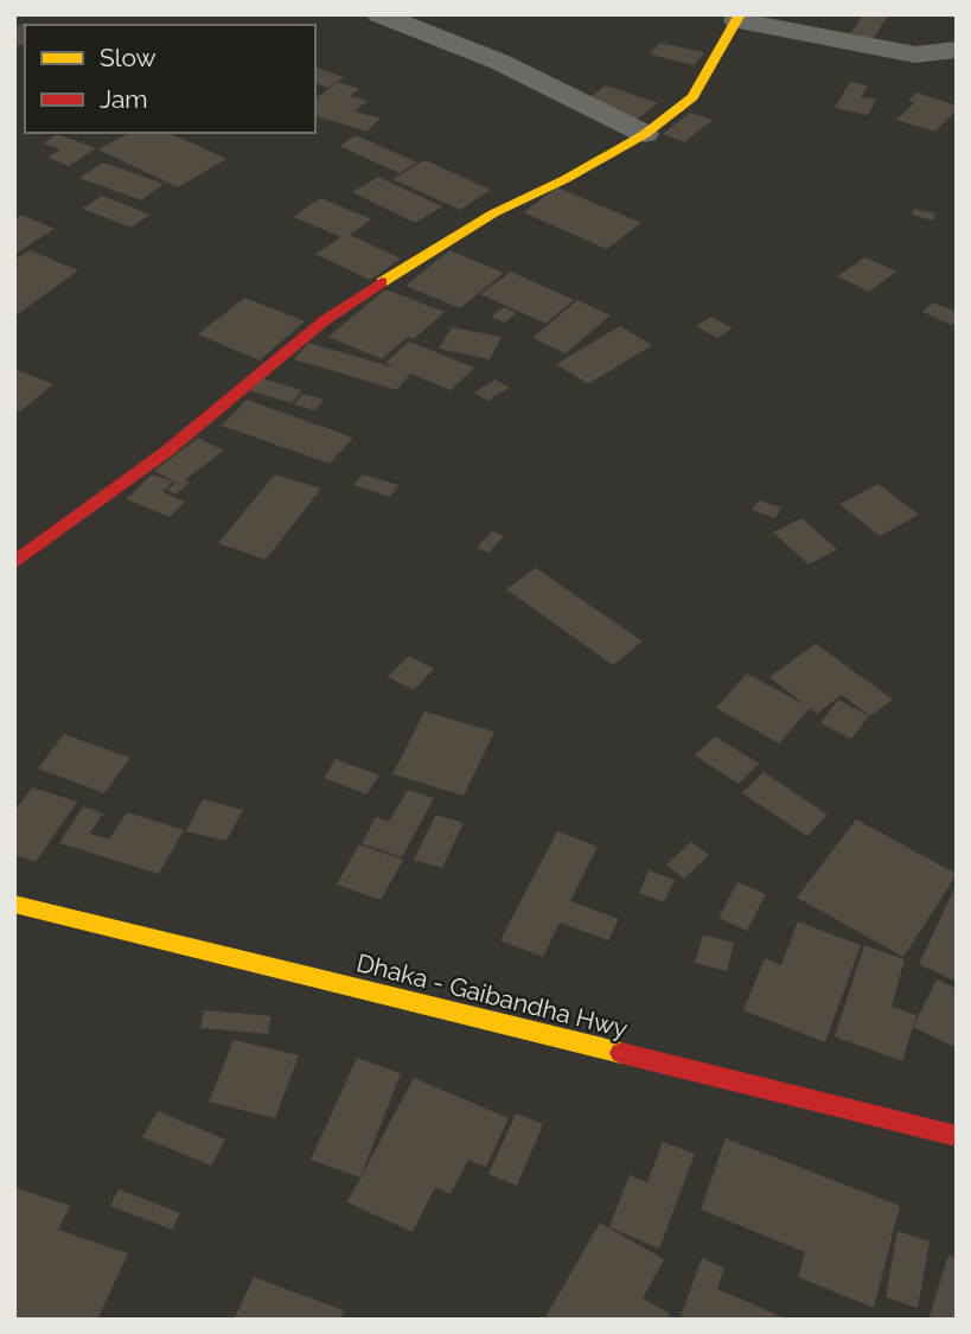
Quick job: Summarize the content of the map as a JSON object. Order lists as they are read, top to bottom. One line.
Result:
{"streets":{"street":["Dhaka - Gaibandha Hwy"]},"legend":["Slow","Jam"]}
